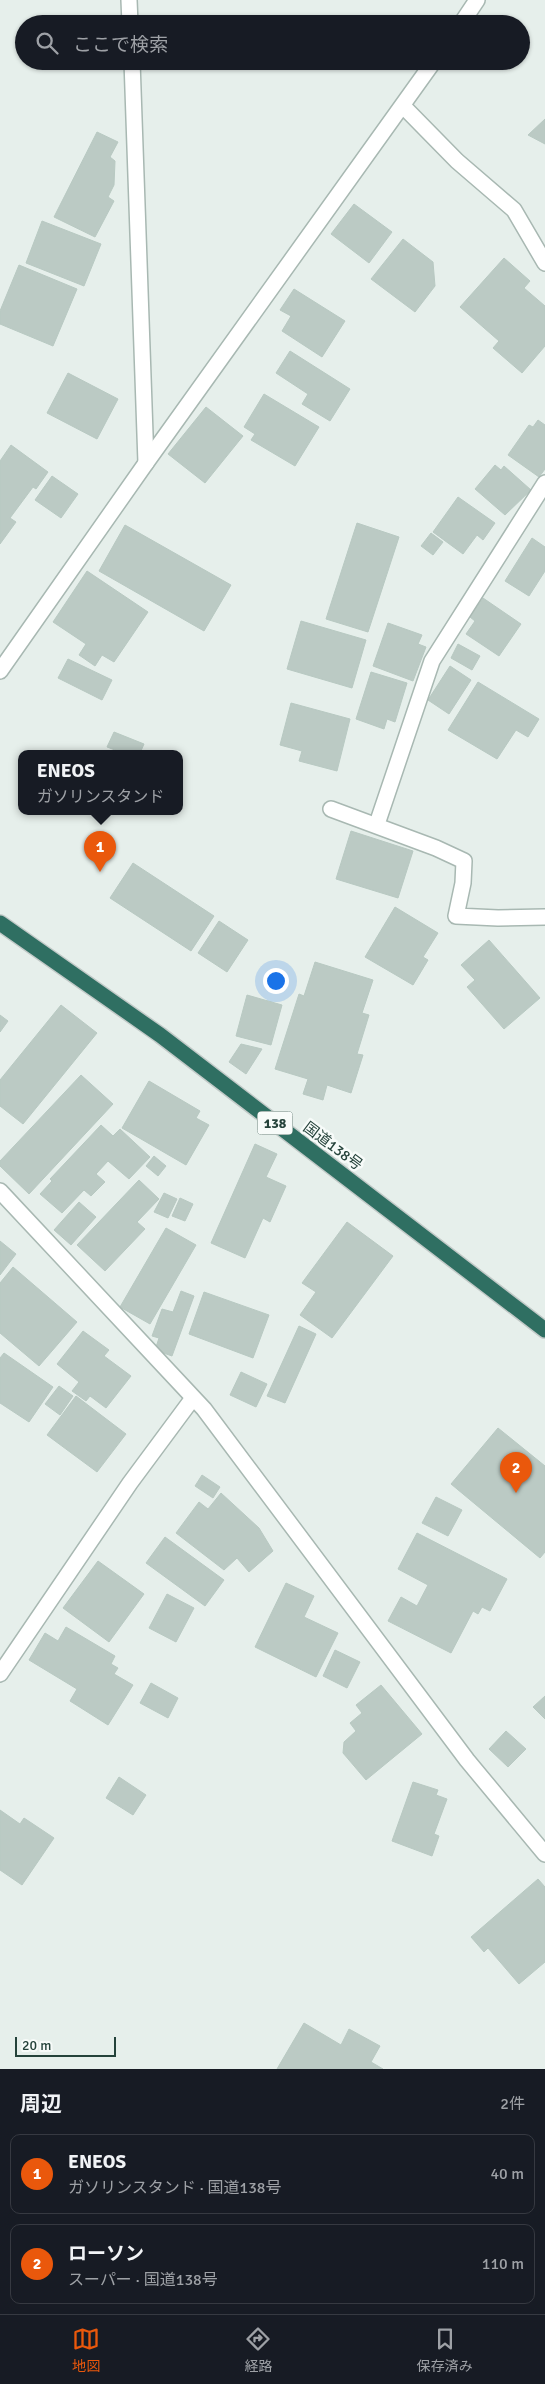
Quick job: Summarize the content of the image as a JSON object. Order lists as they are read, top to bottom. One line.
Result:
{"streets":{"highway":["138","国道138号"]},"scale_bar":"20 m","page":{"search":"ここで検索","popup":["ENEOS","ガソリンスタンド"],"pins":["1","2"],"scale":"20 m","heading":["周辺","2件"],"list":[{"mark":"1","name":"ENEOS","note":"ガソリンスタンド · 国道138号","value":"40 m"},{"mark":"2","name":"ローソン","note":"スーパー · 国道138号","value":"110 m"}],"nav":["地図","経路","保存済み"]}}
